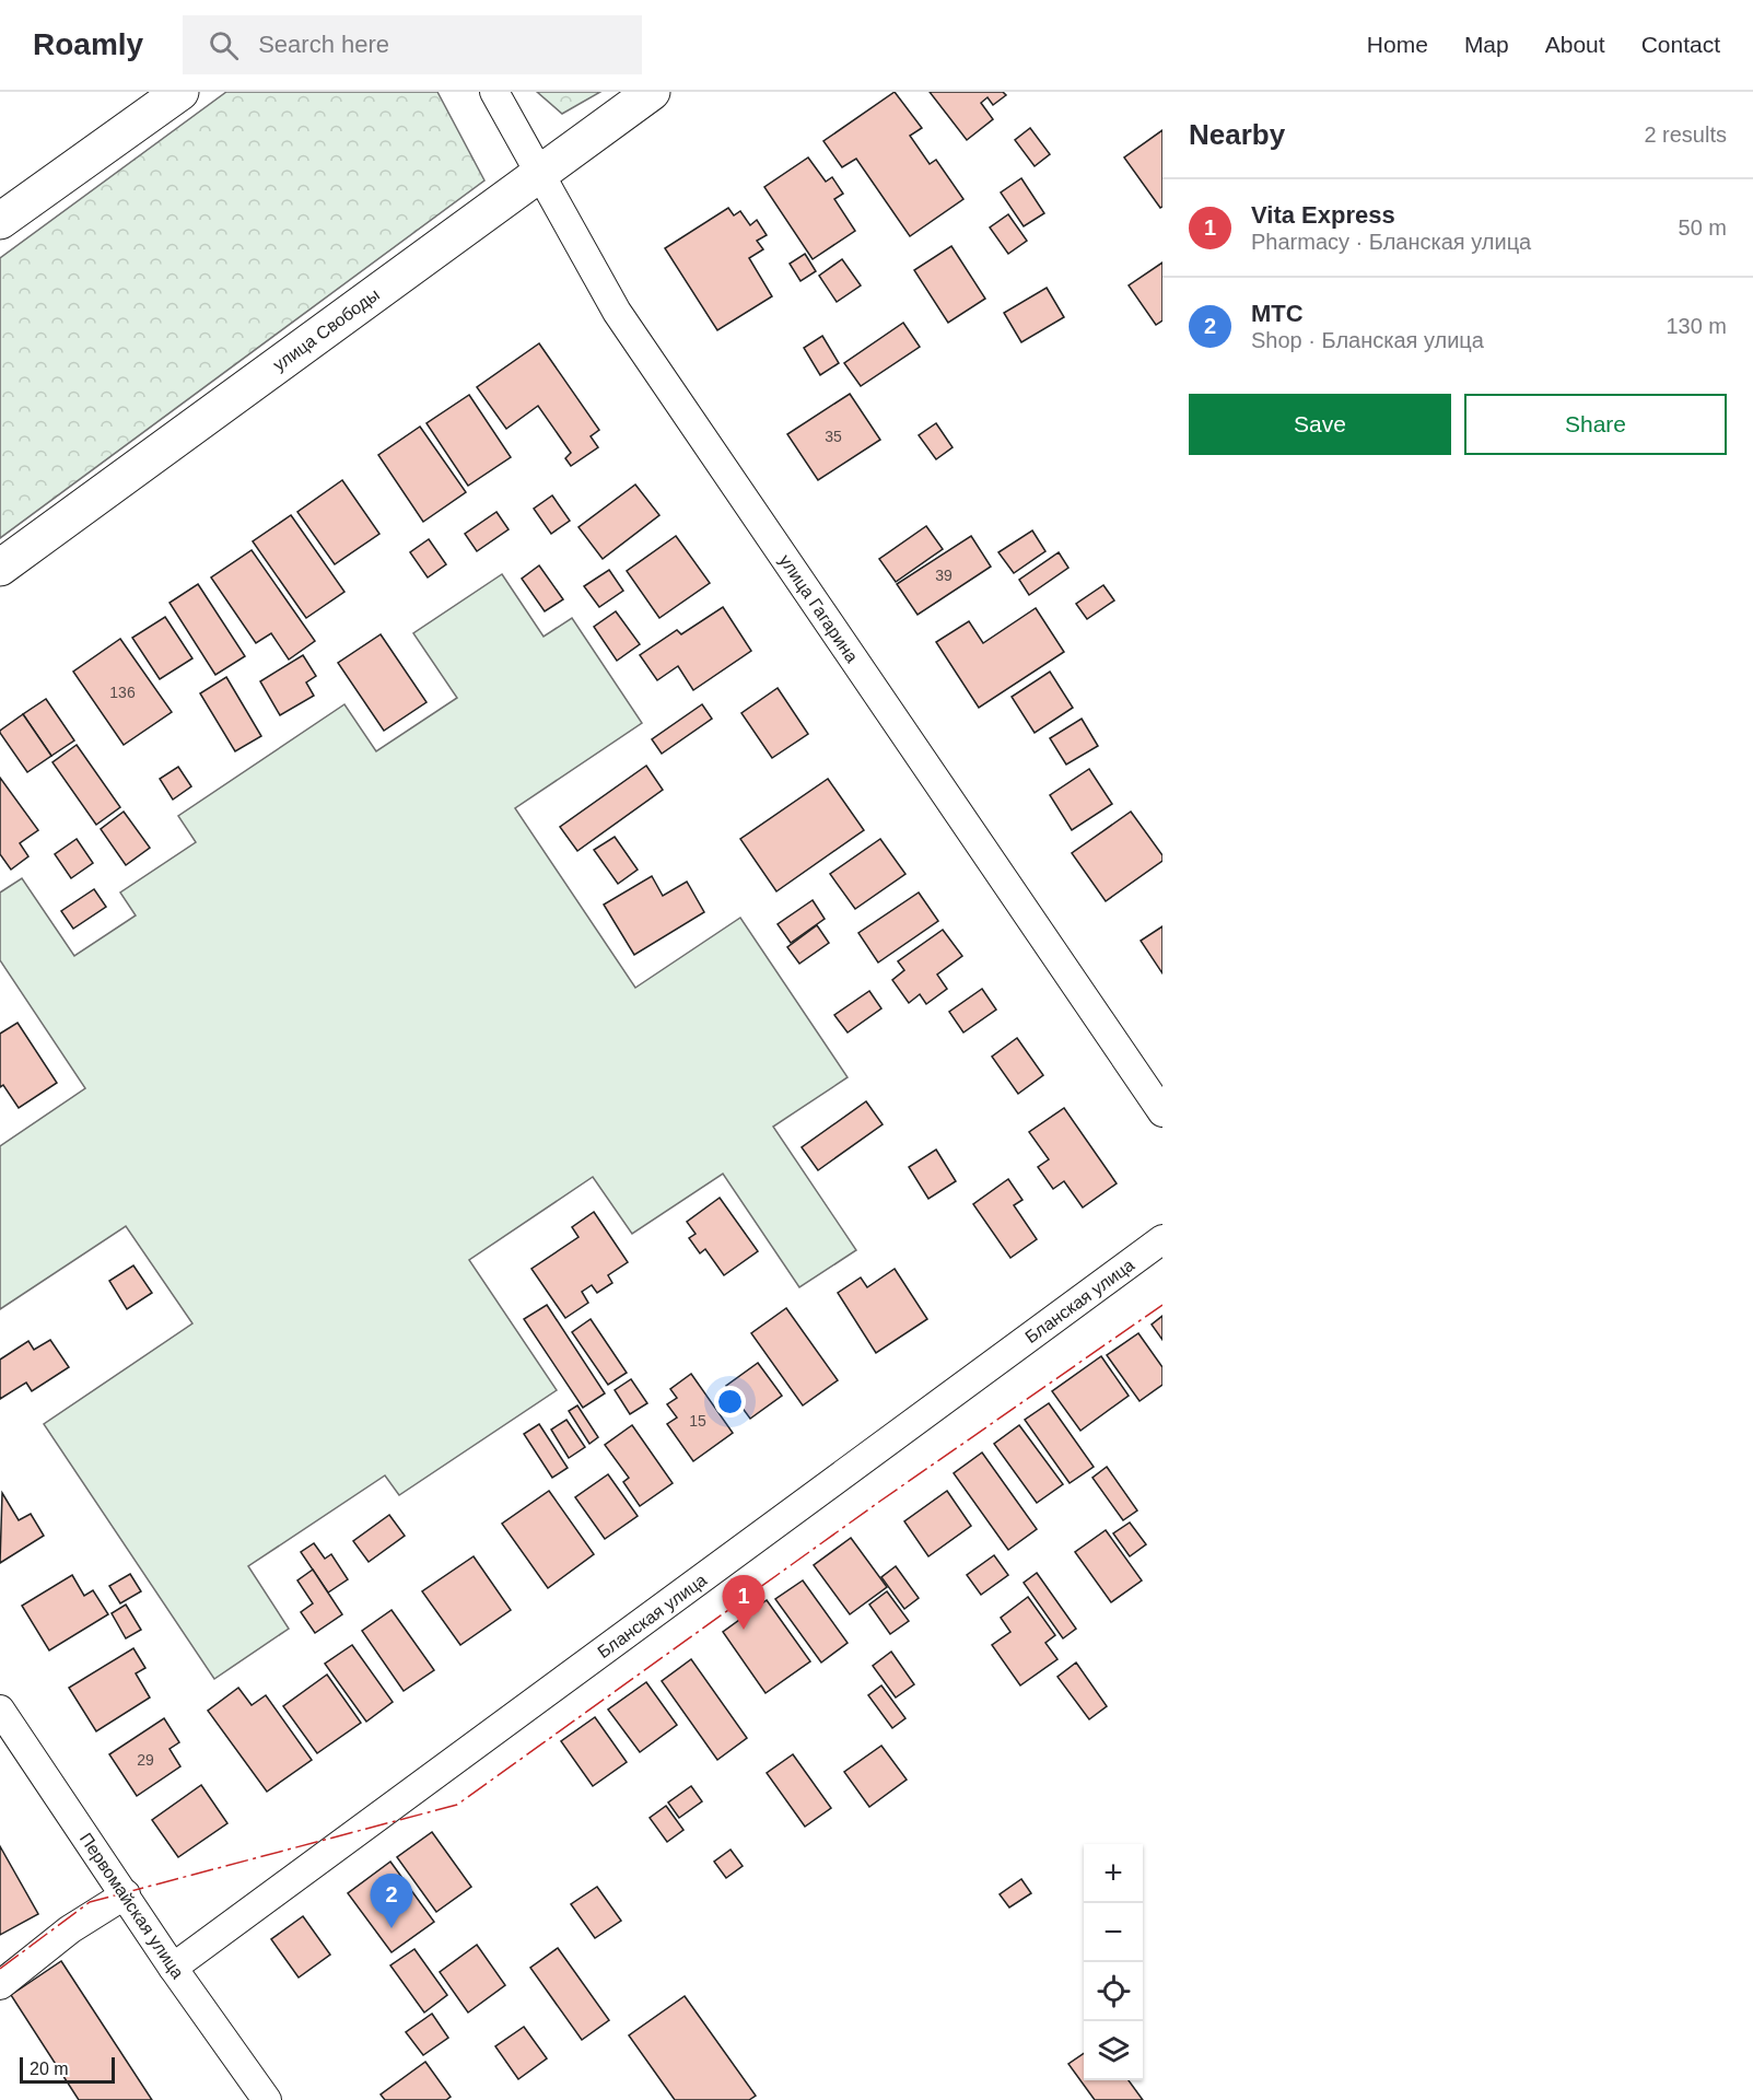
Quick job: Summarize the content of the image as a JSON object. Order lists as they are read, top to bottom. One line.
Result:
{"streets":{"main road":["улица Свободы"],"street":["улица Гагарина","Бланская улица","Первомайская улица"]},"crossings":[["улица Свободы","улица Гагарина"],["Бланская улица","Первомайская улица"]],"house_numbers":["35","39","136","15","29"],"scale_bar":"20 m","page":{"header":"Roamly","search":"Search here","nav":["Home","Map","About","Contact"],"heading":["Nearby","2 results"],"list":[{"mark":"1","name":"Vita Express","note":"Pharmacy · Бланская улица","value":"50 m"},{"mark":"2","name":"МТС","note":"Shop · Бланская улица","value":"130 m"}],"buttons":["Save","Share"],"pins":["1","2"],"map_buttons":["+","−"],"scale":"20 m"}}
